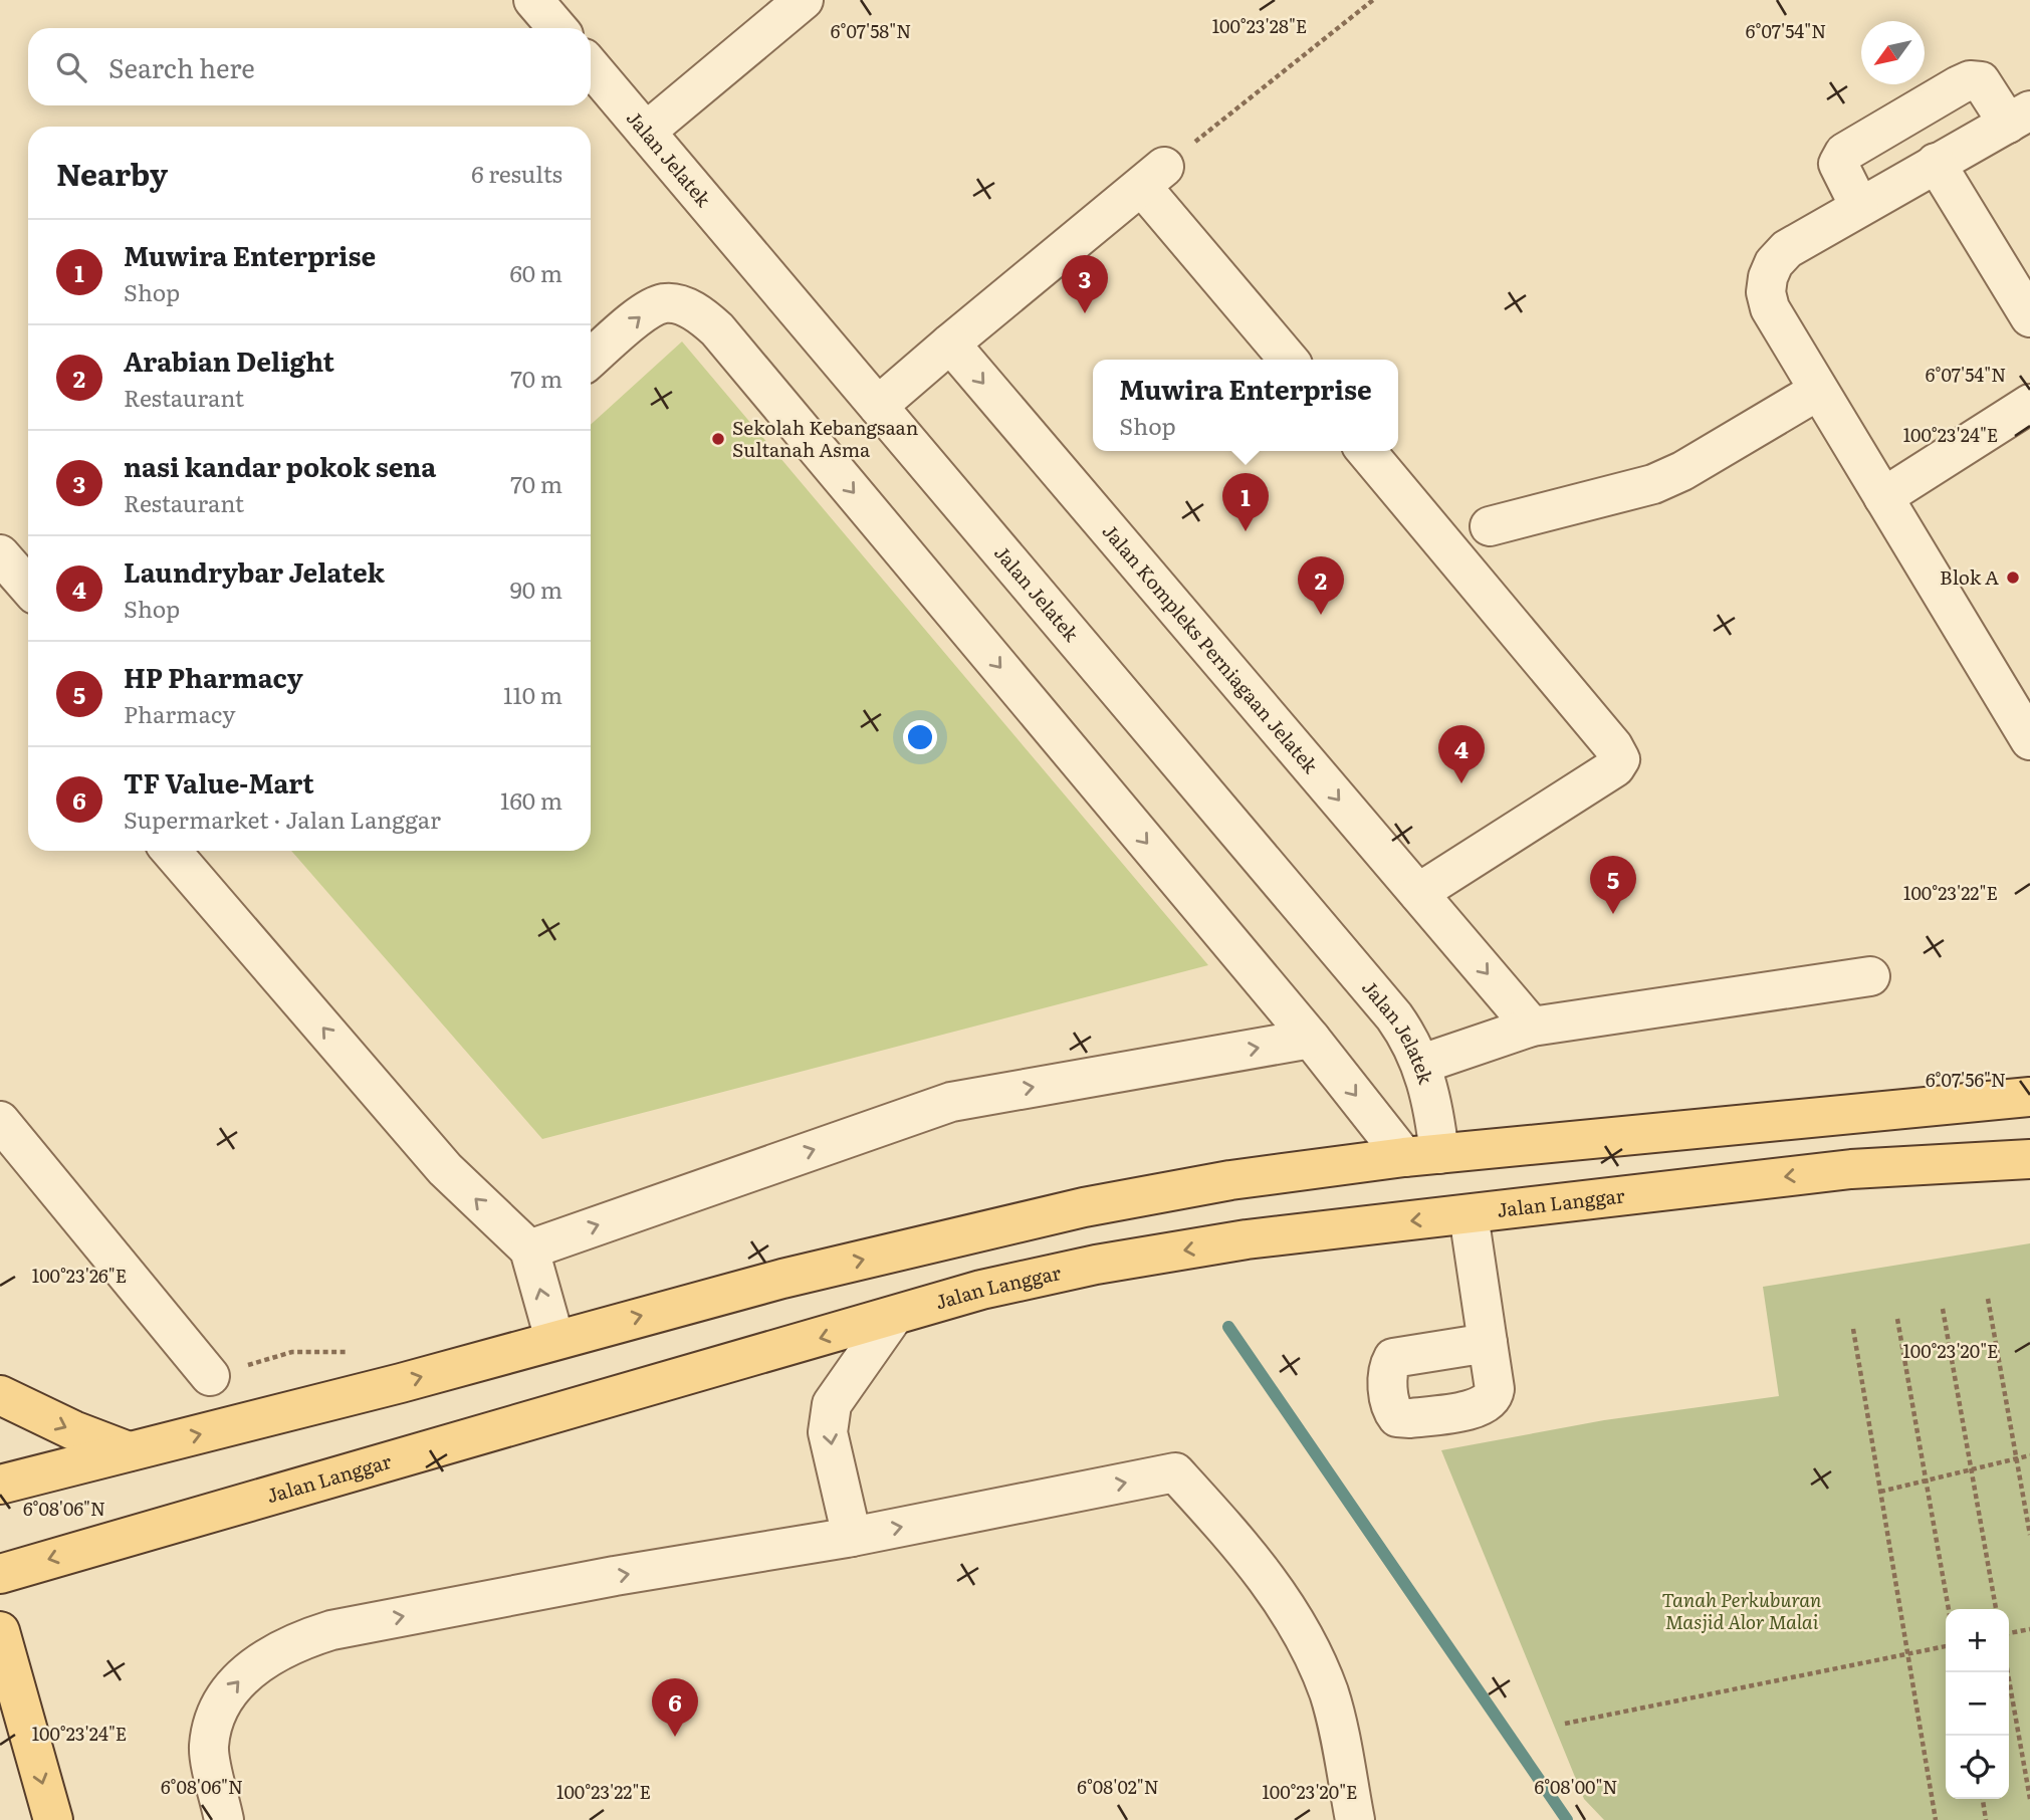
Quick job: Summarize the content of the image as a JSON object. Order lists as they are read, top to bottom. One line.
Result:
{"streets":{"main road":["Jalan Langgar"],"street":["Jalan Jelatek","Jalan Kompleks Perniagaan Jelatek"]},"parks":["Tanah Perkuburan Masjid Alor Malai"],"places":["Sekolah Kebangsaan Sultanah Asma","Blok A"],"north":"bottom left","page":{"search":"Search here","heading":["Nearby","6 results"],"list":[{"mark":"1","name":"Muwira Enterprise","note":"Shop","value":"60 m"},{"mark":"2","name":"Arabian Delight","note":"Restaurant","value":"70 m"},{"mark":"3","name":"nasi kandar pokok sena","note":"Restaurant","value":"70 m"},{"mark":"4","name":"Laundrybar Jelatek","note":"Shop","value":"90 m"},{"mark":"5","name":"HP Pharmacy","note":"Pharmacy","value":"110 m"},{"mark":"6","name":"TF Value-Mart","note":"Supermarket · Jalan Langgar","value":"160 m"}],"pins":["3","1","2","4","5","6"],"popup":["Muwira Enterprise","Shop"],"map_buttons":["+","−"]},"coordinates":["100°23'28\"E","6°07'58\"N","6°07'54\"N","100°23'24\"E","100°23'22\"E","6°07'56\"N","100°23'26\"E","100°23'20\"E","6°08'06\"N","6°08'02\"N","6°08'00\"N"]}
